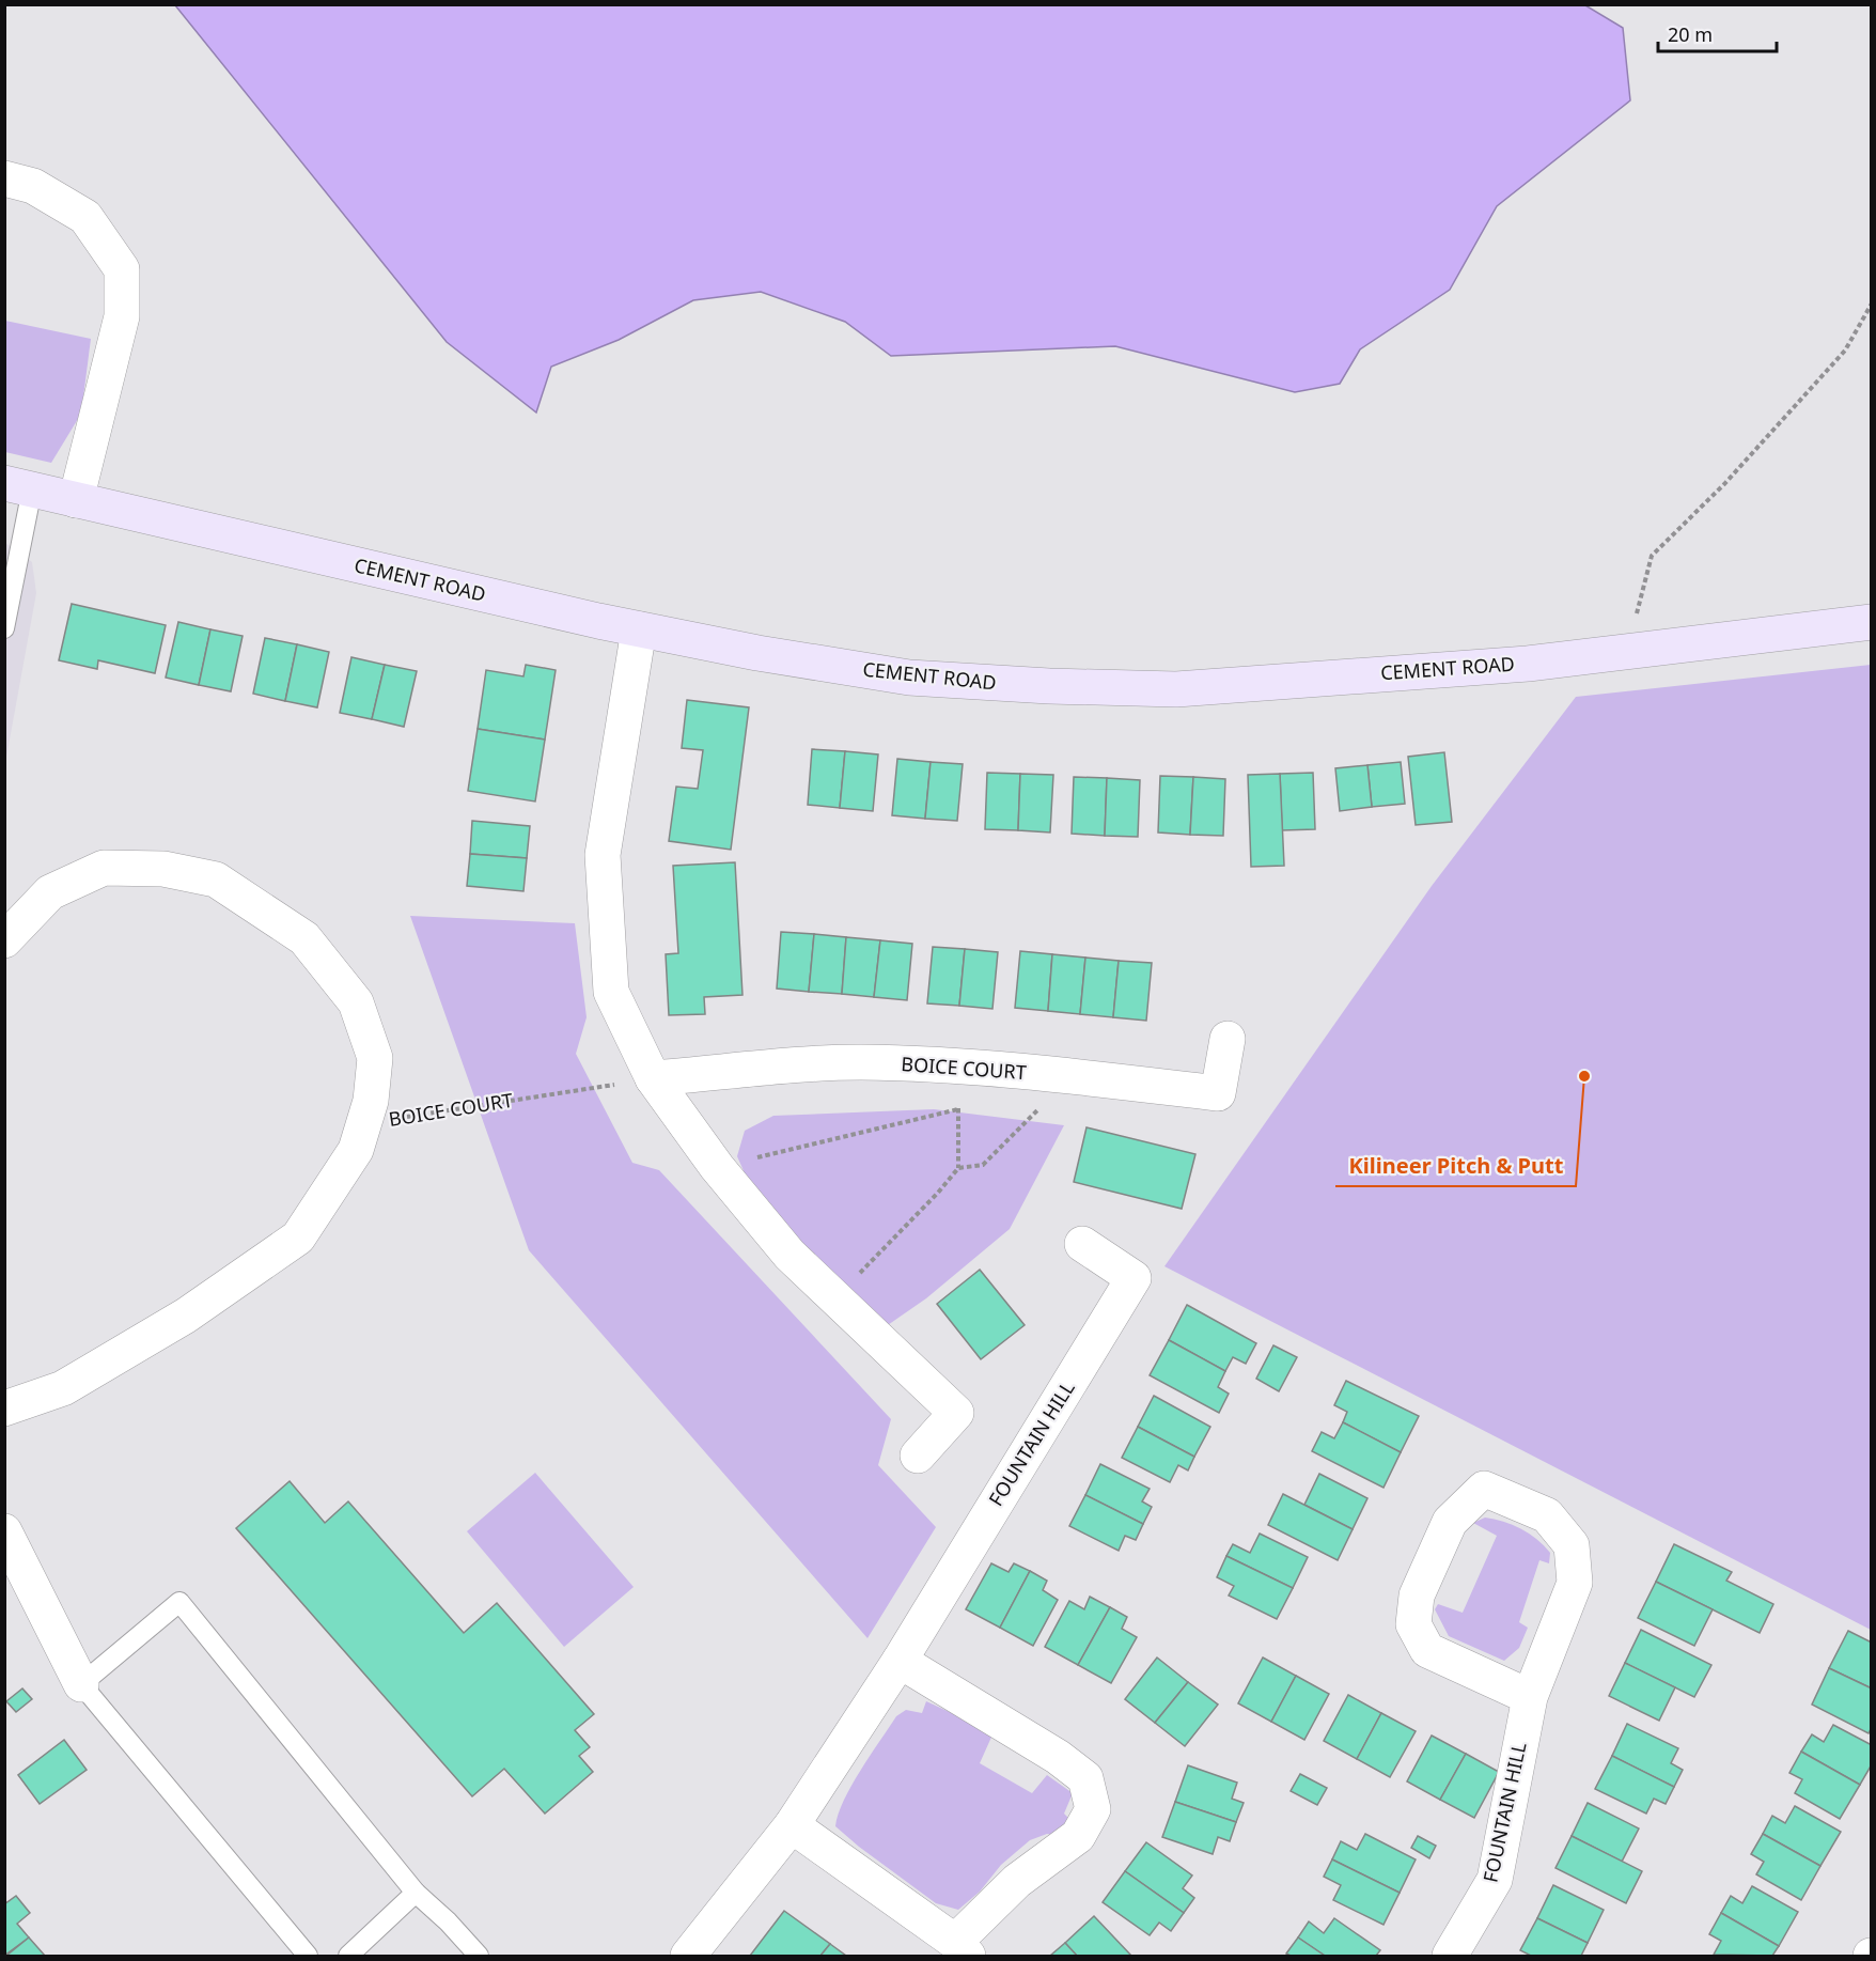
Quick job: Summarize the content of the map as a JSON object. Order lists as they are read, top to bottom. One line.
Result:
{"streets":{"street":["CEMENT ROAD","BOICE COURT","FOUNTAIN HILL"]},"places":["Kilineer Pitch & Putt"],"scale_bar":"20 m"}
